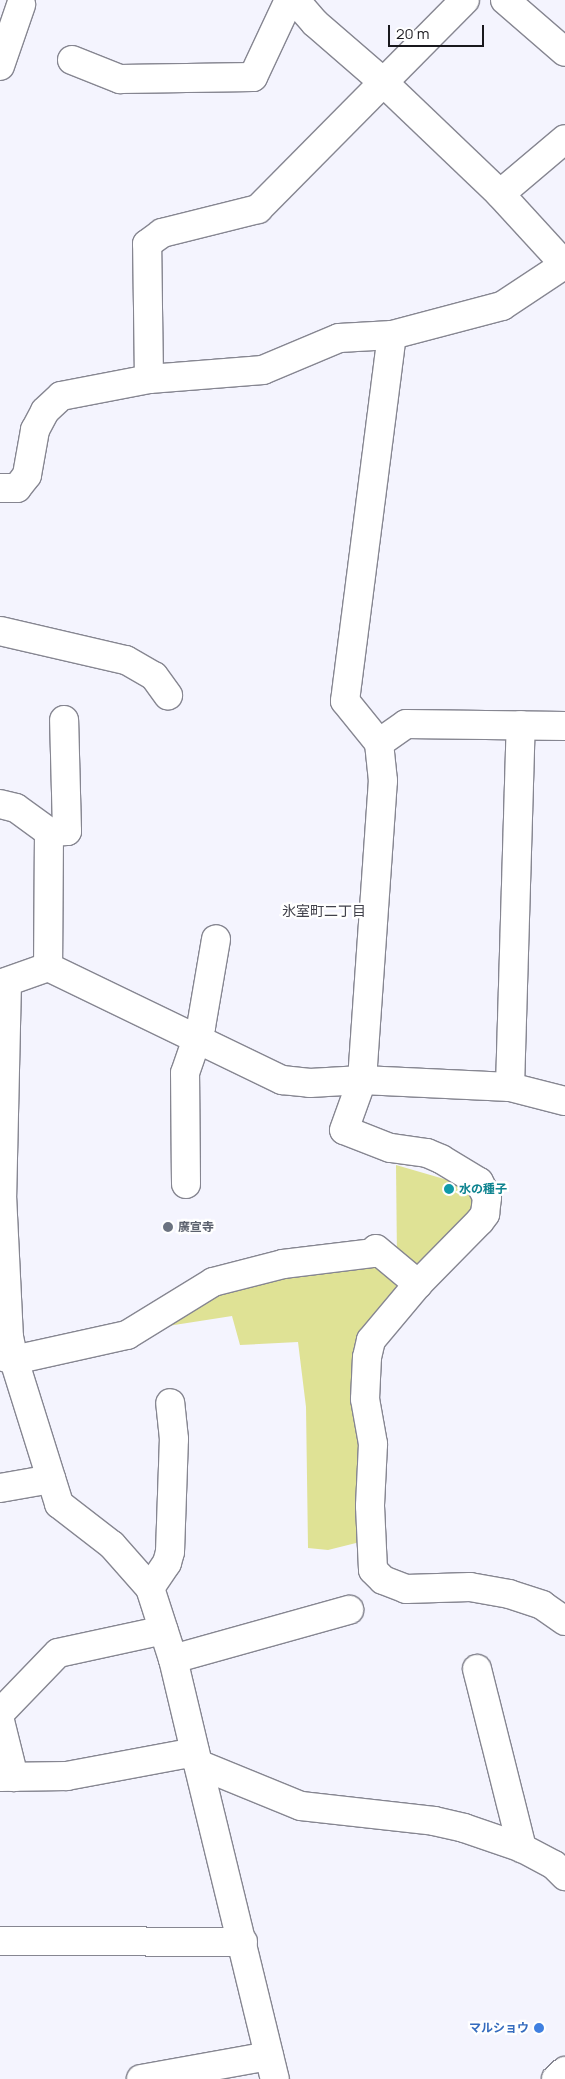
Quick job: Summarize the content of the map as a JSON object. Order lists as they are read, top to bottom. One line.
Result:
{"districts":["氷室町二丁目"],"places":["水の種子","廣宣寺","マルショウ"],"scale_bar":"20 m"}
